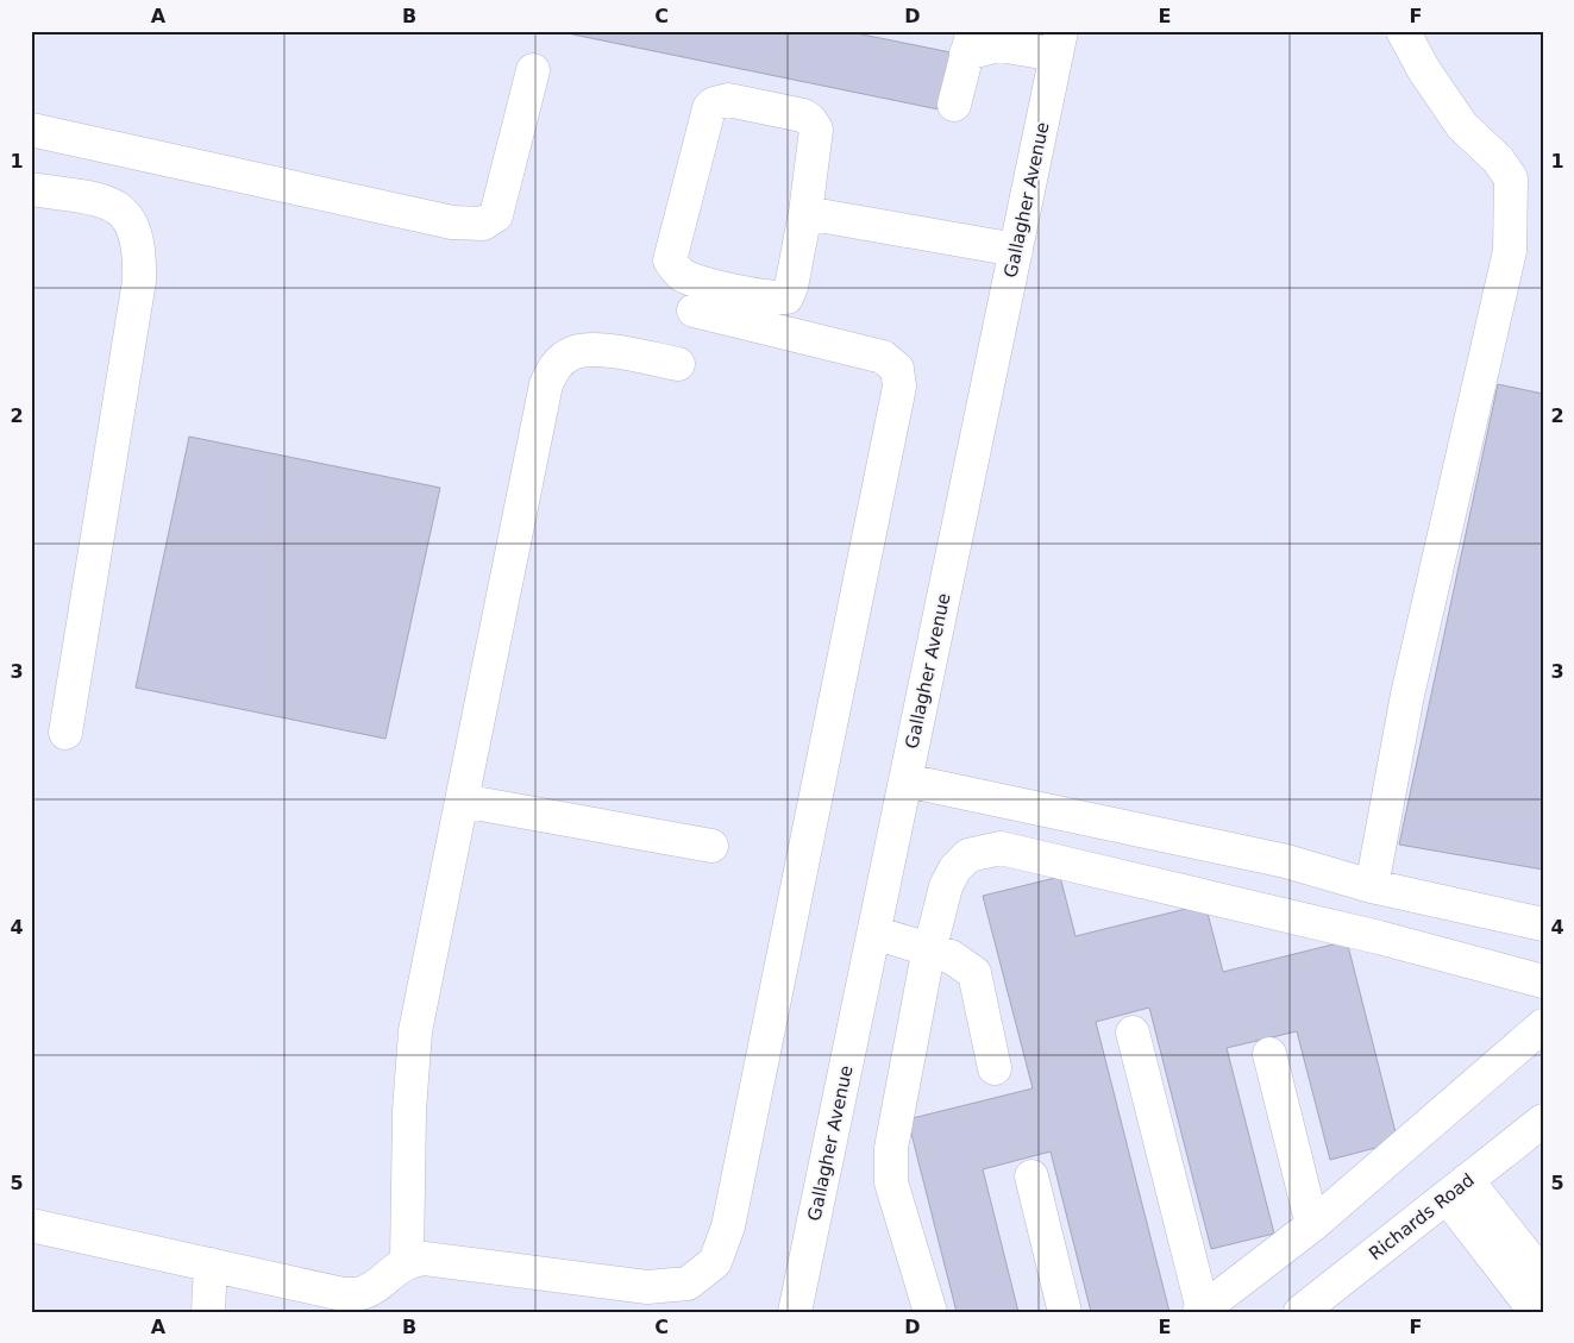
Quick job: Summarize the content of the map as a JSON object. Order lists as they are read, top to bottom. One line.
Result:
{"streets":{"street":["Gallagher Avenue","Richards Road"]},"grid":{"columns":["A","B","C","D","E","F"],"rows":["1","2","3","4","5"]}}
